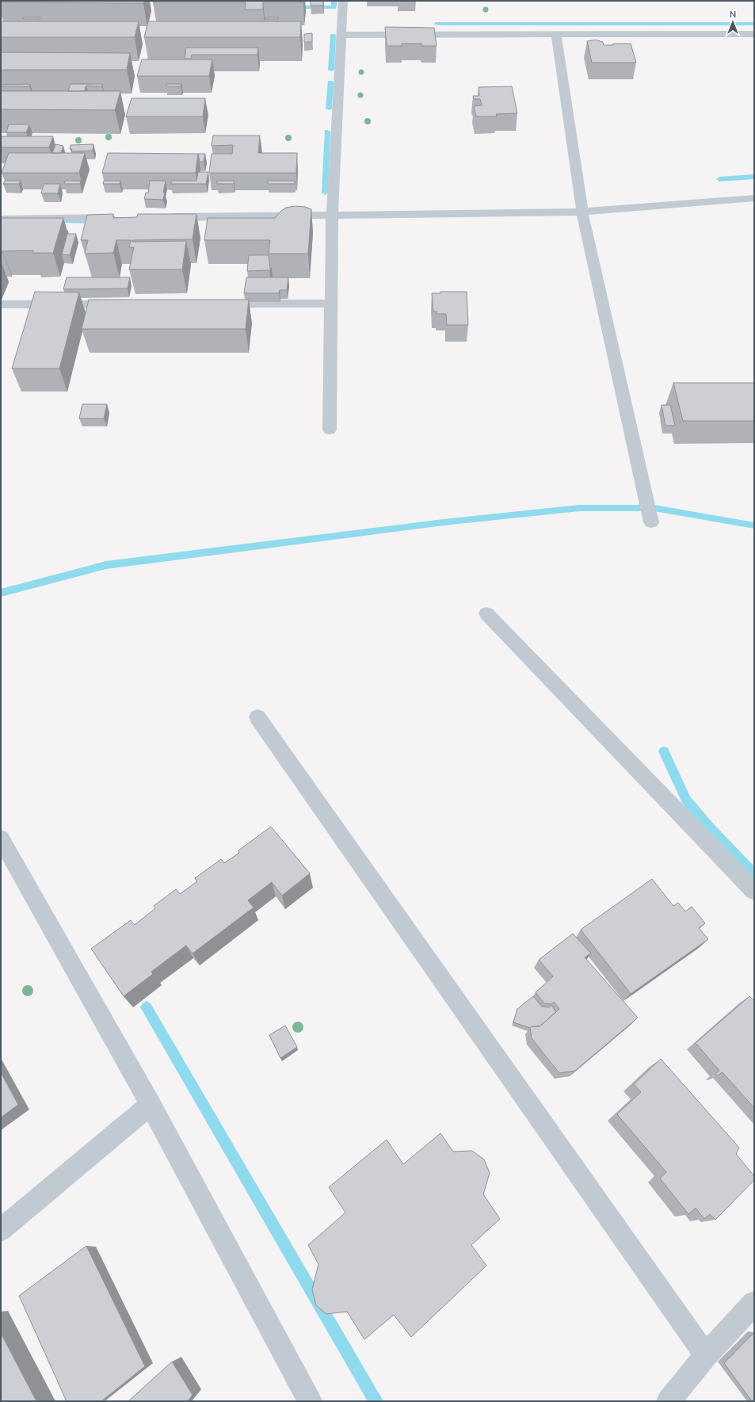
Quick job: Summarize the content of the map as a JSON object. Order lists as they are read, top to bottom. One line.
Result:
{"north":"top"}
